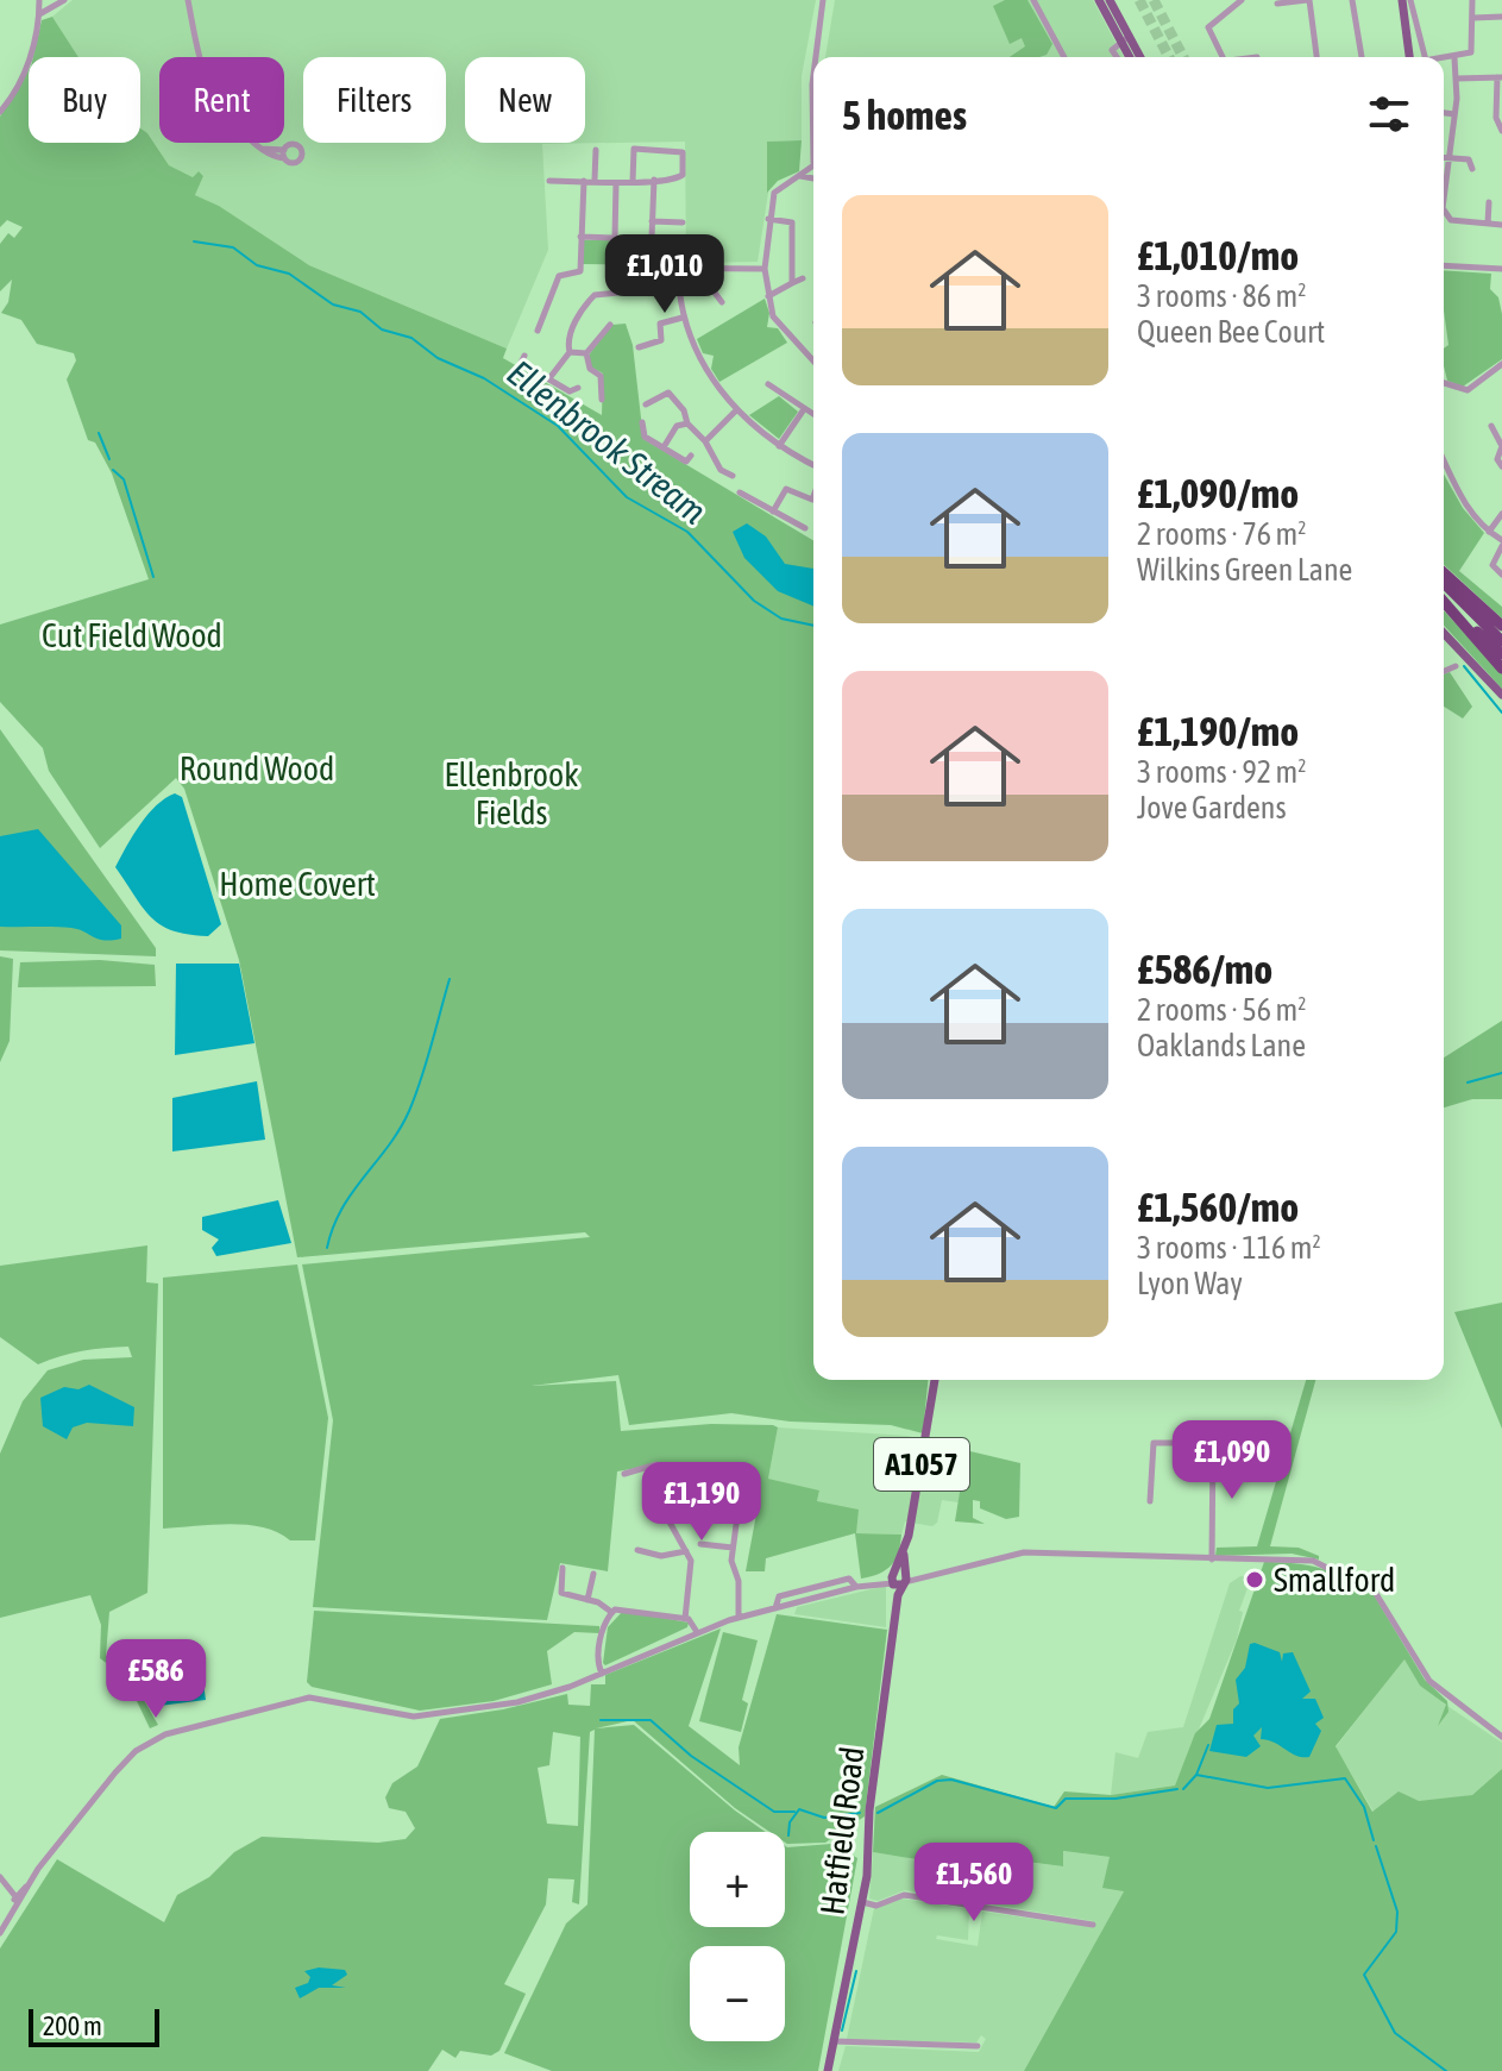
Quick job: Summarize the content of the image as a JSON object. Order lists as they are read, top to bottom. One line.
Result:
{"streets":{"main road":["A1057","Hatfield Road"]},"water":["Ellenbrook Stream"],"parks":["Cut Field Wood","Round Wood","Ellenbrook Fields","Home Covert"],"places":["Smallford"],"scale_bar":"200 m","page":{"chip":["Buy","Rent","Filters","New"],"heading":"5 homes","list":[{"name":"£1,010/mo","note":"3 rooms · 86 m² · Queen Bee Court"},{"name":"£1,090/mo","note":"2 rooms · 76 m² · Wilkins Green Lane"},{"name":"£1,190/mo","note":"3 rooms · 92 m² · Jove Gardens"},{"name":"£586/mo","note":"2 rooms · 56 m² · Oaklands Lane"},{"name":"£1,560/mo","note":"3 rooms · 116 m² · Lyon Way"}],"price":["£1,010","£1,090","£1,190","£586","£1,560"],"map_buttons":["+","−"],"scale":"200 m"}}
